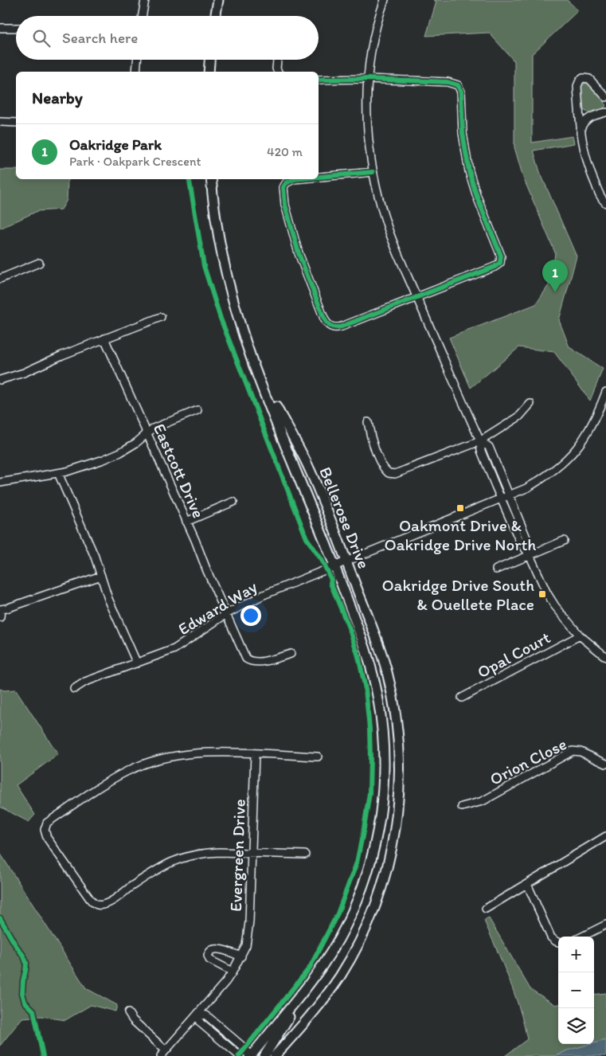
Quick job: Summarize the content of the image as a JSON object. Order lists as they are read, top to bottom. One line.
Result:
{"streets":{"main road":["Bellerose Drive"],"street":["Eastcott Drive","Edward Way","Opal Court","Orion Close","Evergreen Drive"]},"crossings":[["Eastcott Drive","Edward Way"],["Bellerose Drive","Edward Way"]],"places":{"transit":["Oakmont Drive & Oakridge Drive North","Oakridge Drive South & Ouellete Place"]},"page":{"search":"Search here","heading":"Nearby","list":[{"mark":"1","name":"Oakridge Park","note":"Park · Oakpark Crescent","value":"420 m"}],"pins":"1","map_buttons":["+","−"]}}
